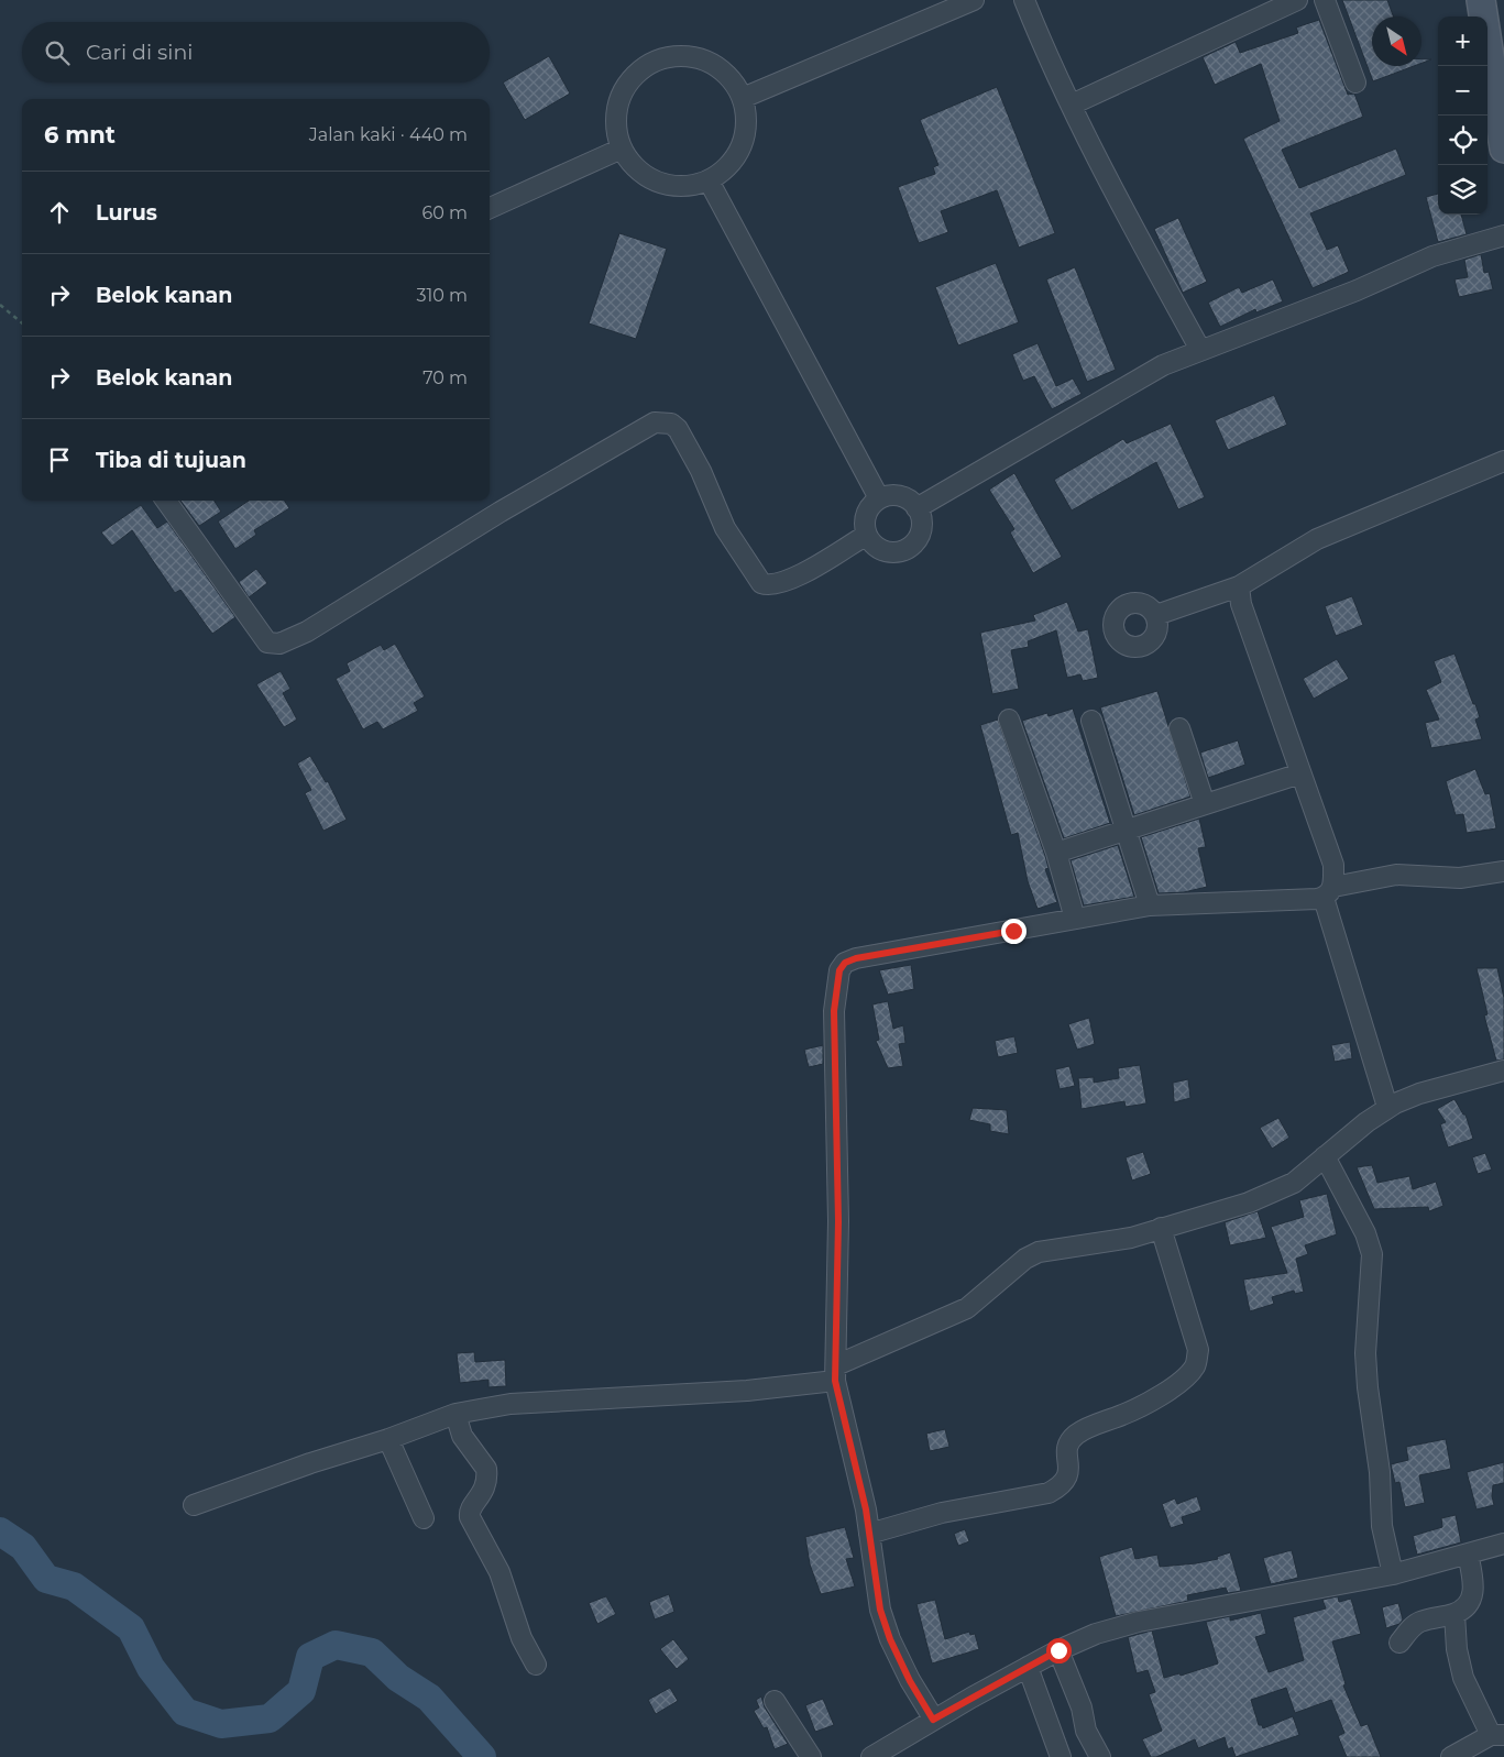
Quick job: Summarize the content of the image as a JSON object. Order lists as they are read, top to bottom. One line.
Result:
{"north":"bottom right","page":{"map_buttons":["+","−"],"search":"Cari di sini","heading":["6 mnt","Jalan kaki · 440 m"],"list":[["Lurus","60 m"],["Belok kanan","310 m"],["Belok kanan","70 m"],"Tiba di tujuan"]}}
